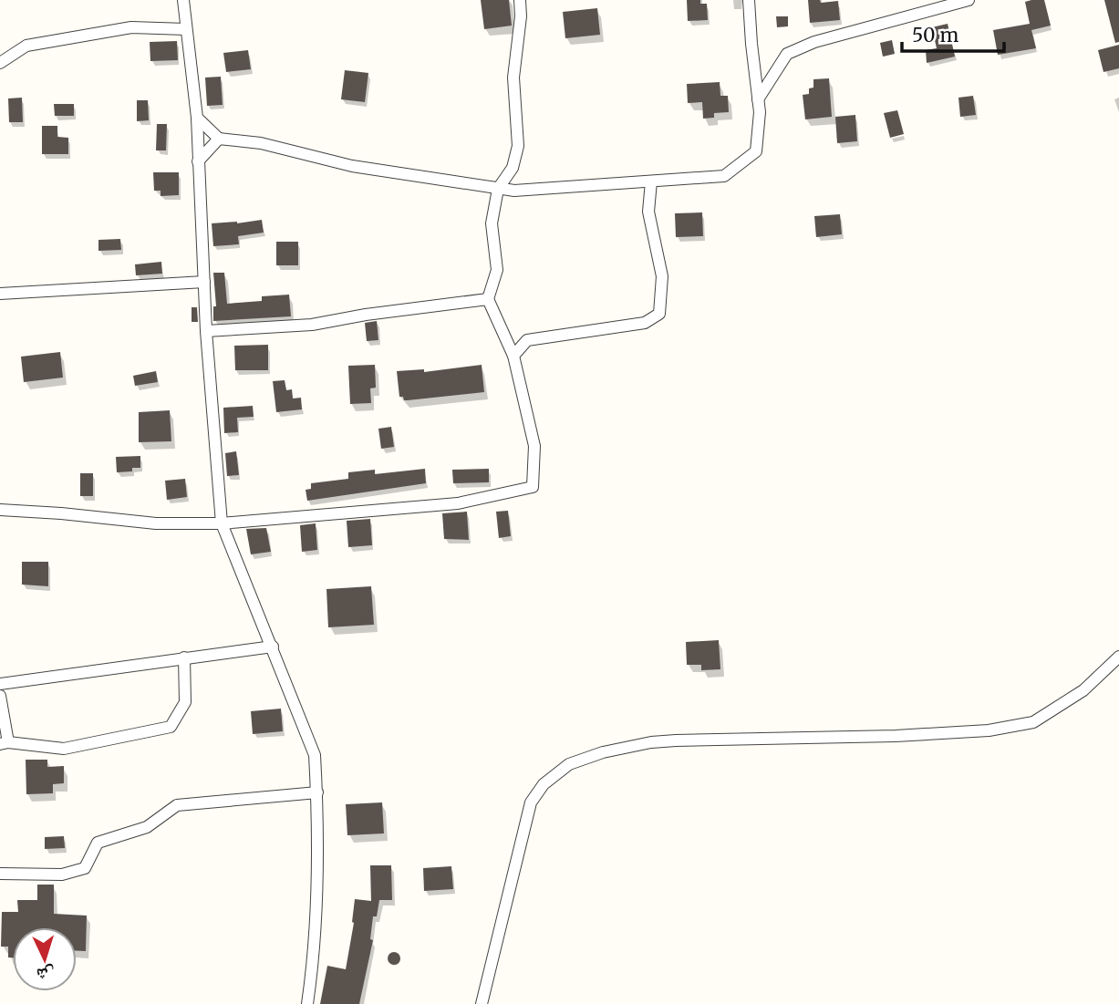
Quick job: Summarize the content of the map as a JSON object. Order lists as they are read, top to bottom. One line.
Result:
{"scale_bar":"50 m","north":"bottom"}
